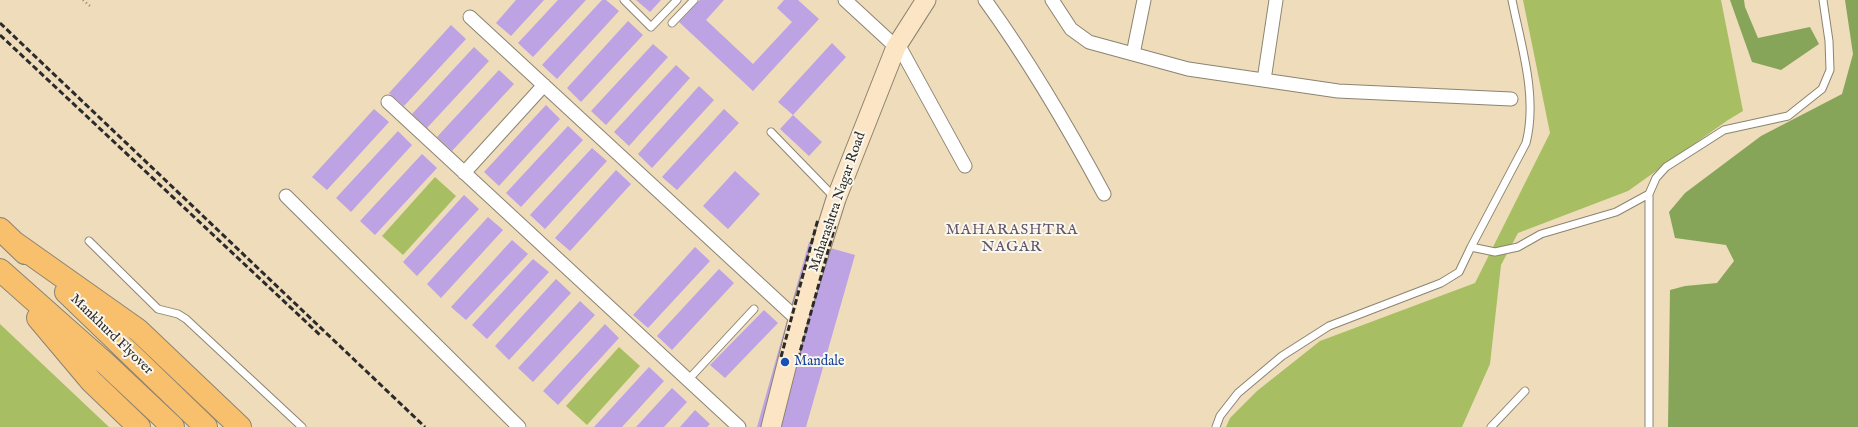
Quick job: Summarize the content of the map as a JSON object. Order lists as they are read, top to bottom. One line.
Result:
{"streets":{"highway":["Mankhurd Flyover"],"street":["Maharashtra Nagar Road"]},"districts":["MAHARASHTRA NAGAR"],"places":["Mandale"]}
